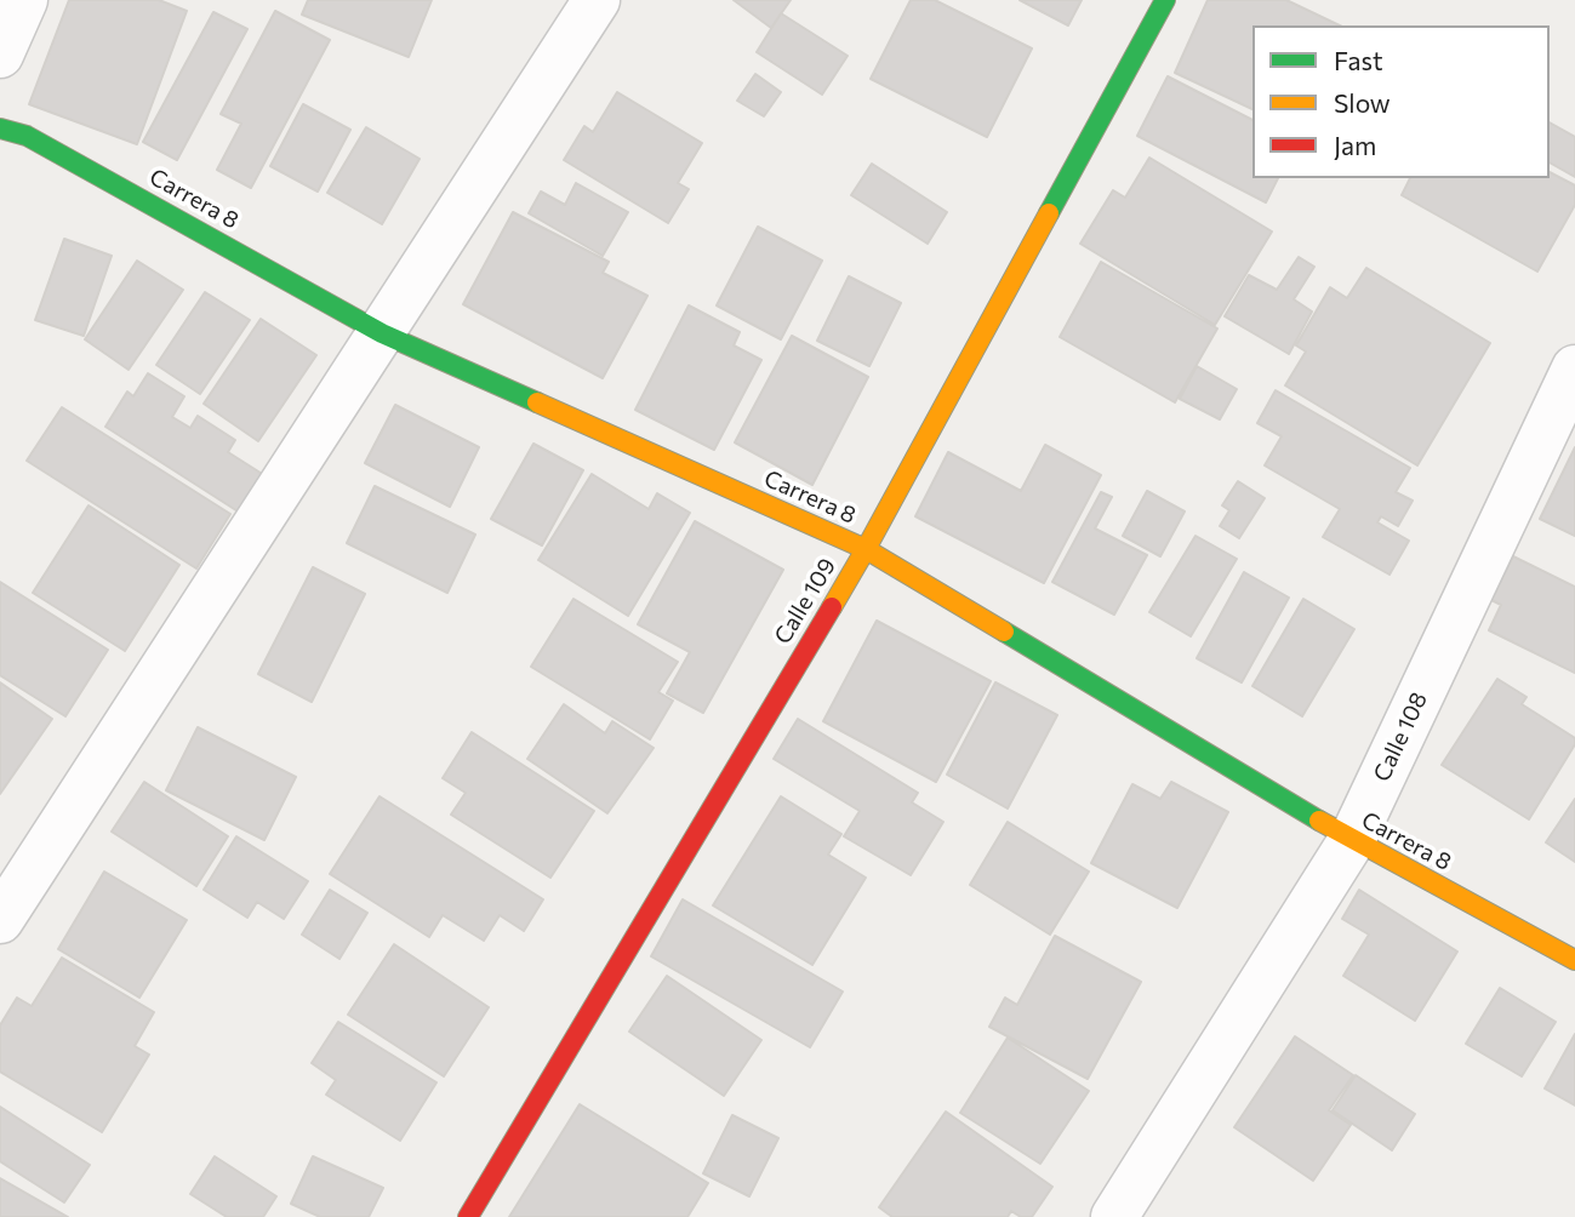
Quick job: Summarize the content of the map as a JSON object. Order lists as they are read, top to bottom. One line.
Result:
{"streets":{"street":["Carrera 8","Calle 109","Calle 108"]},"crossings":[["Carrera 8","Calle 109"],["Carrera 8","Calle 108"]],"legend":["Fast","Slow","Jam"]}
